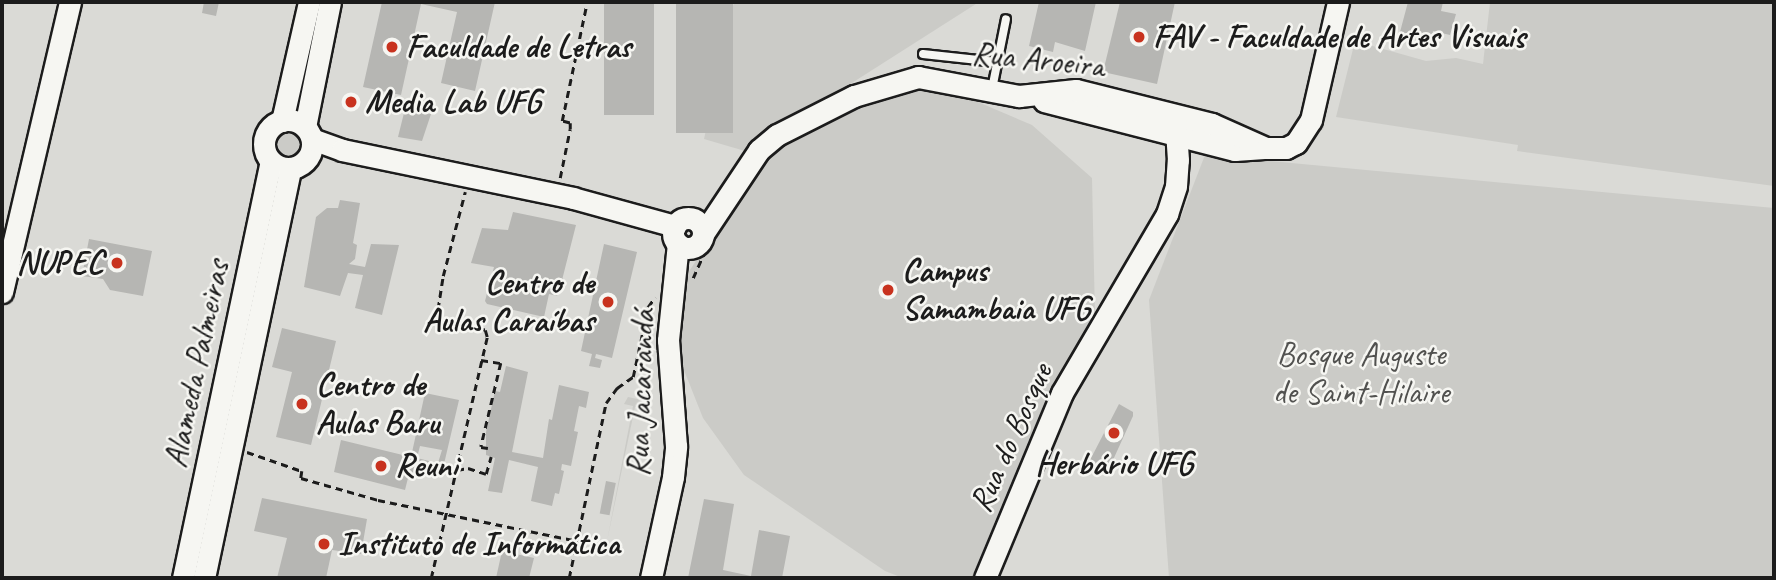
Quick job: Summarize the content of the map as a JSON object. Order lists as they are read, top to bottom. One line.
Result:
{"streets":{"street":["Rua Aroeira","Alameda Palmeiras","Rua Jacarandá","Rua do Bosque"]},"crossings":[["Rua Aroeira","Rua do Bosque"]],"parks":["Bosque Auguste de Saint-Hilaire"],"places":["FAV - Faculdade de Artes Visuais","Faculdade de Letras","Media Lab UFG","NUPEC","Campus Samambaia UFG","Centro de Aulas Caraíbas","Centro de Aulas Baru","Herbário UFG","Reuni","Instituto de Informática"]}
